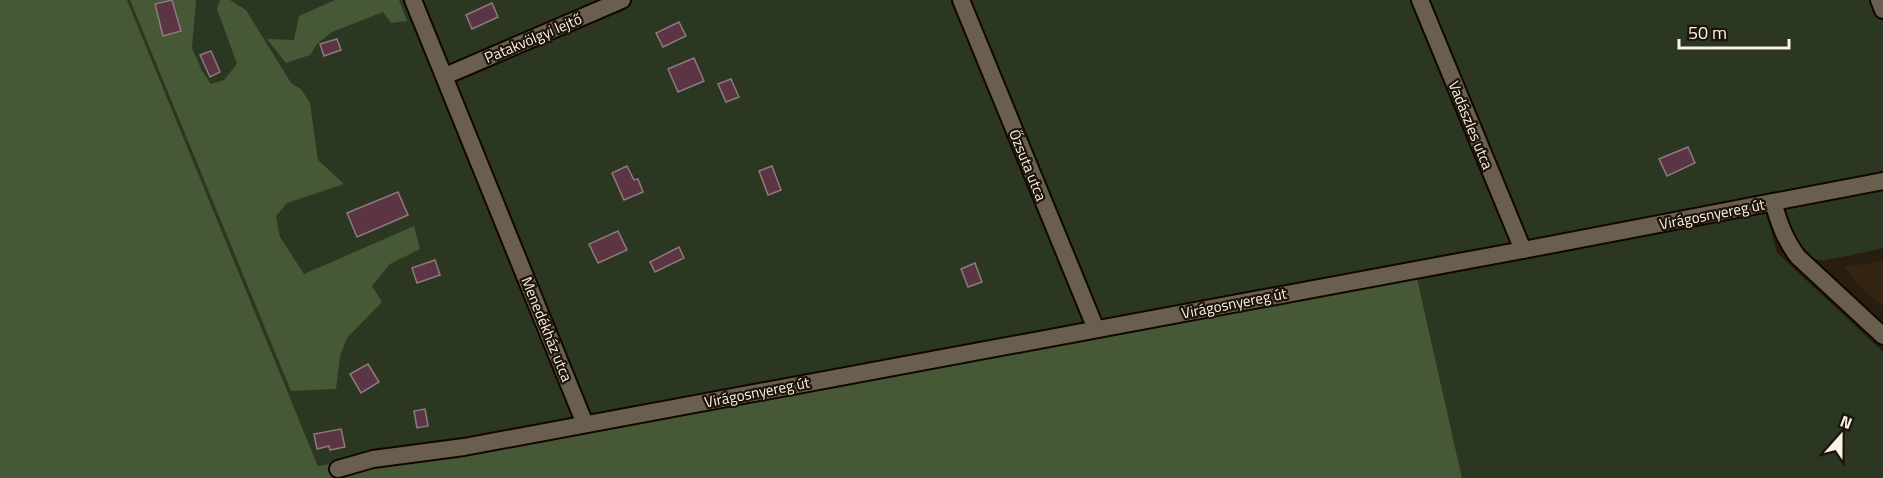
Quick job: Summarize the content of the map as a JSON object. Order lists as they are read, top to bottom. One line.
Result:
{"streets":{"street":["Patakvölgyi lejtő","Vadászles utca","Őzsuta utca","Virágosnyereg út","Menedékház utca"]},"crossings":[["Patakvölgyi lejtő","Menedékház utca"],["Vadászles utca","Virágosnyereg út"],["Őzsuta utca","Virágosnyereg út"],["Virágosnyereg út","Menedékház utca"]],"scale_bar":"50 m","north":"top"}
